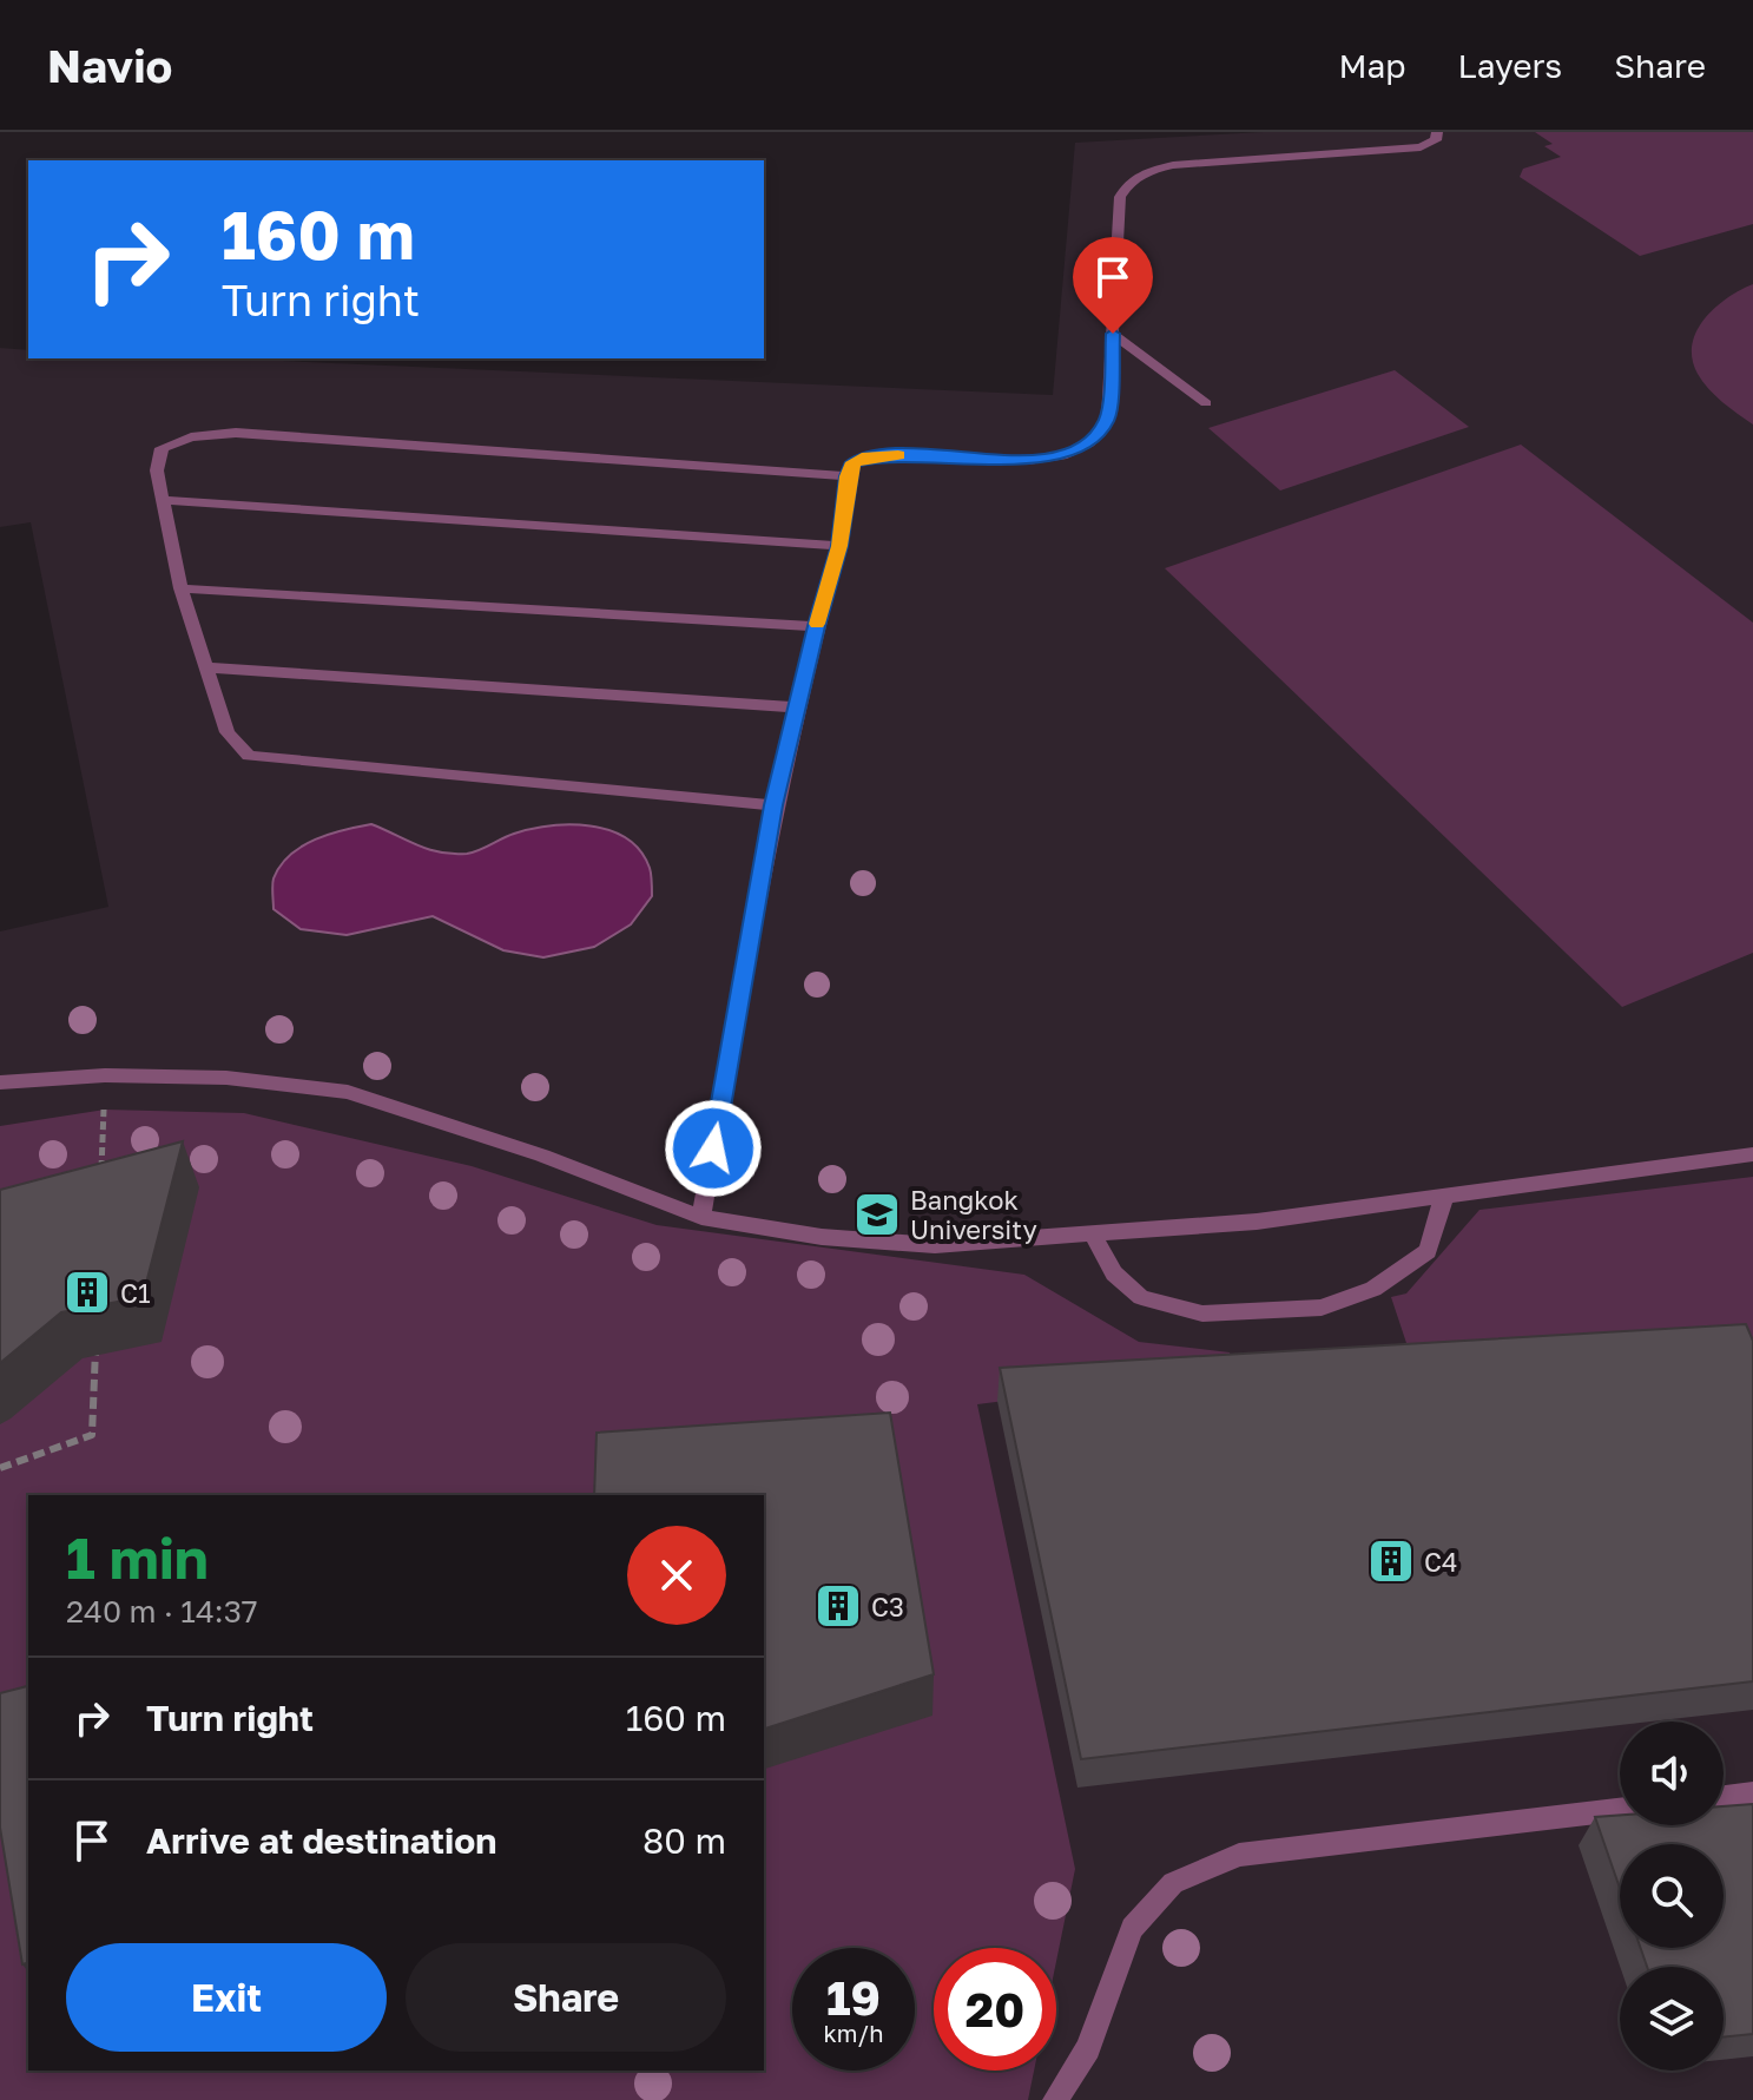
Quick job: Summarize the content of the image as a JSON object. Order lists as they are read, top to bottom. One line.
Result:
{"places":{"school or university":["Bangkok University"],"building":["C1","C4","C3"]},"page":{"header":"Navio","nav":["Map","Layers","Share"],"turn":["160 m","Turn right"],"heading":["1 min","240 m · 14:37"],"list":[{"name":"Turn right","value":"160 m"},{"name":"Arrive at destination","value":"80 m"}],"buttons":["Exit","Share"],"speed":"19 km/h","limit":"20"}}
